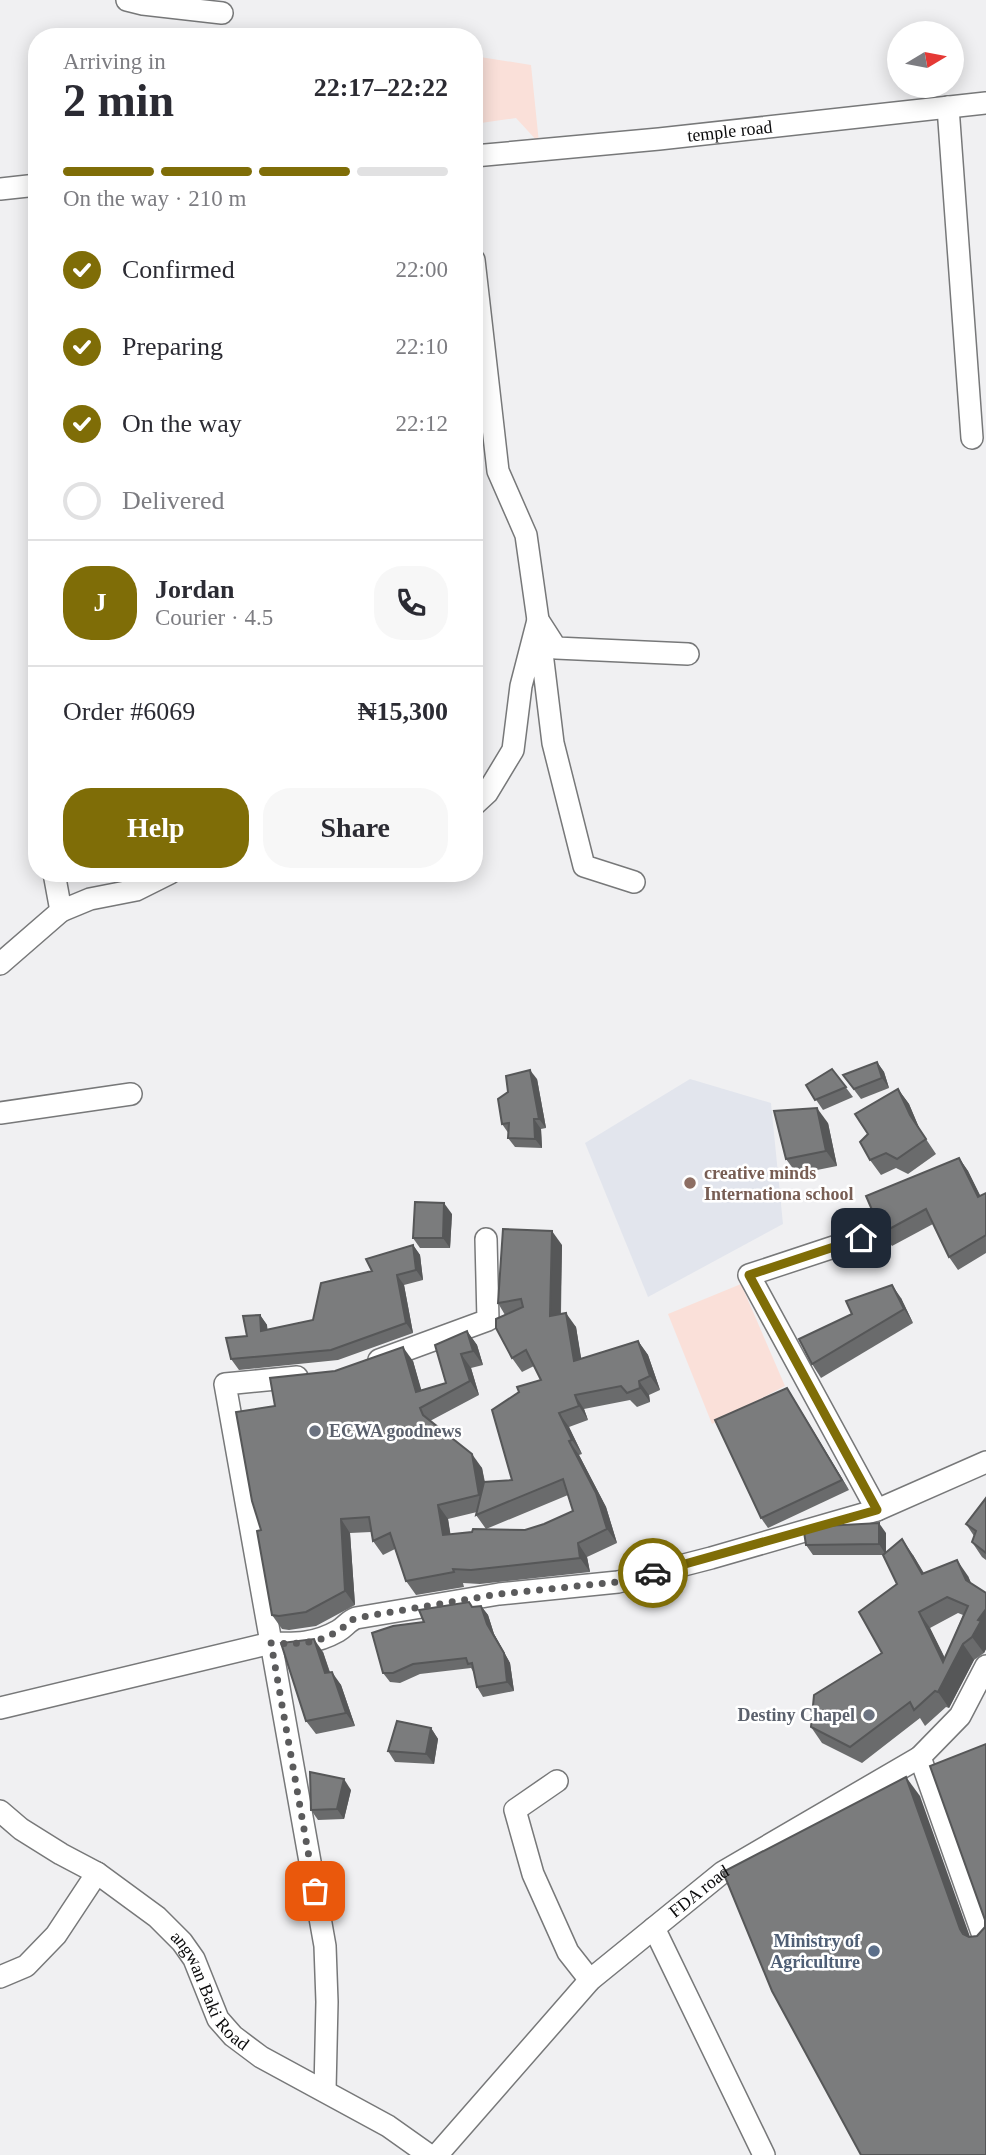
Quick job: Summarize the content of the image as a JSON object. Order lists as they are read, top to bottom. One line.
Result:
{"streets":{"street":["temple road","FDA road","angwan Baki Road"]},"places":["creative minds Internationa school","ECWA goodnews","Destiny Chapel","Ministry of Agriculture"],"north":"right","page":{"heading":["2 min","Arriving in","22:17–22:22"],"panel":["Jordan","Courier · 4.5","Order #6069","₦15,300"],"bar":"On the way · 210 m","list":[["Confirmed","22:00"],["Preparing","22:10"],["On the way","22:12"],"Delivered"],"round":"J","buttons":["Help","Share"]}}
